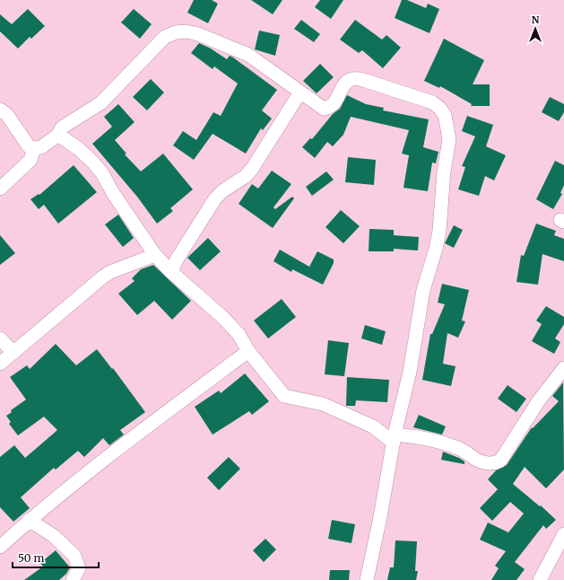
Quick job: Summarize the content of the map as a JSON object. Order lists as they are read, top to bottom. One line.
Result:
{"scale_bar":"50 m","north":"top"}
